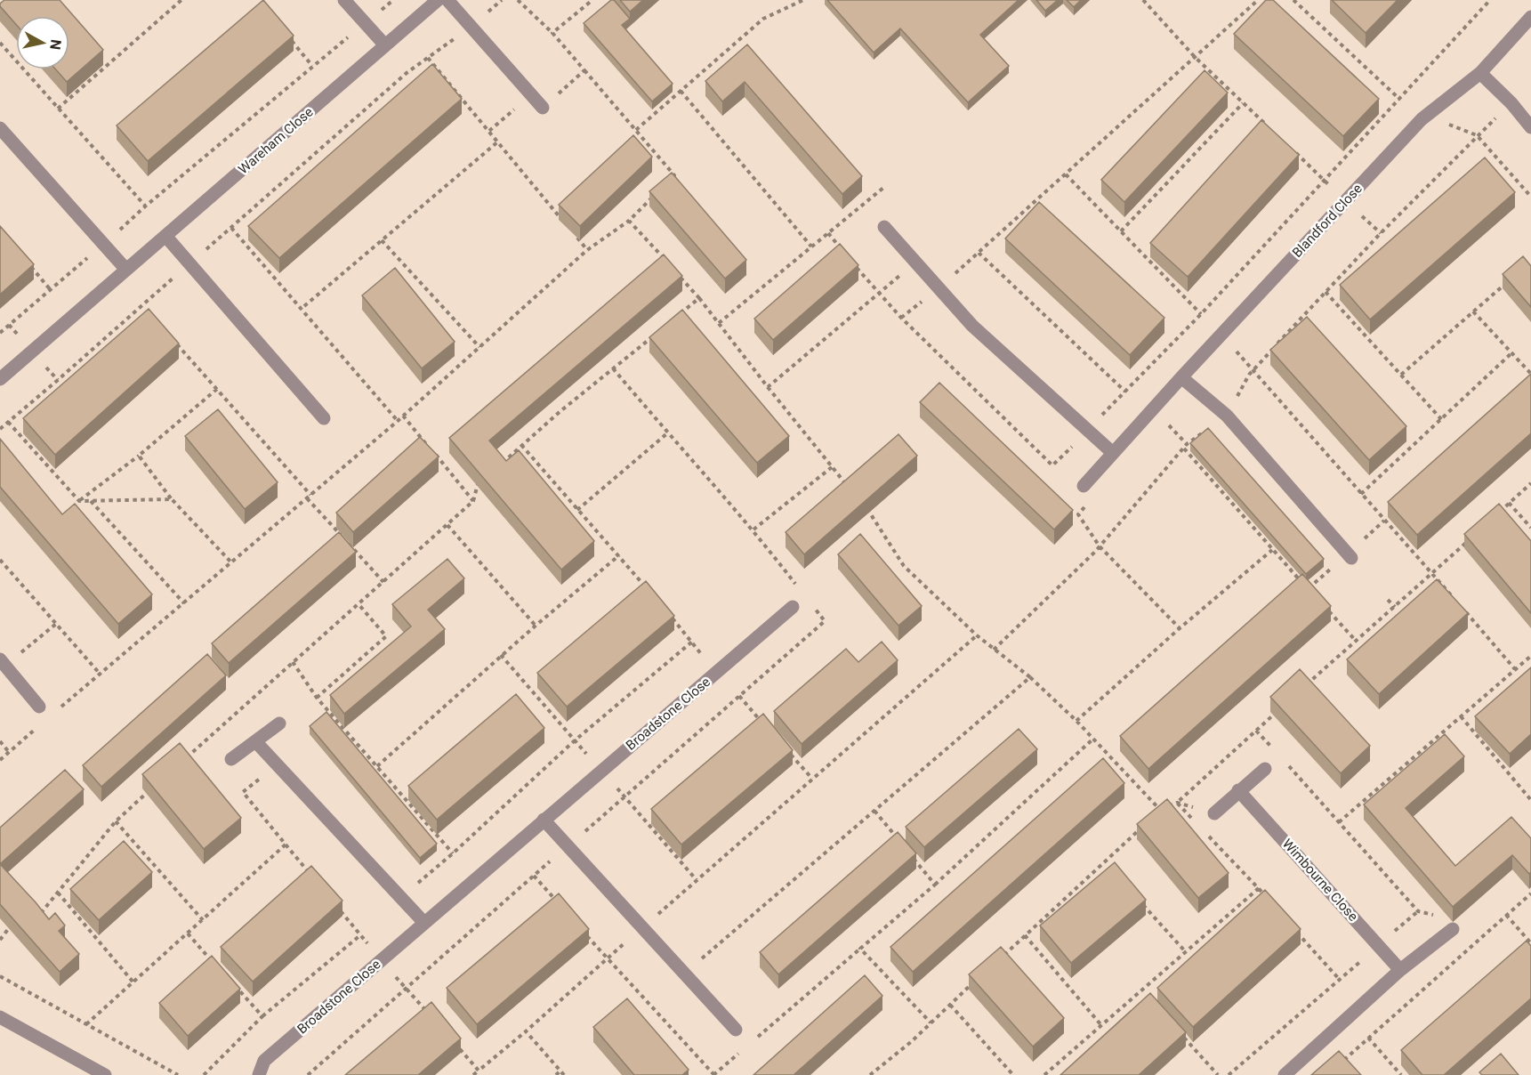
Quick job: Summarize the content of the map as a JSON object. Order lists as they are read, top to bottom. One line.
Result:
{"streets":{"street":["Wareham Close","Blandford Close","Broadstone Close","Wimbourne Close"]},"north":"right"}
